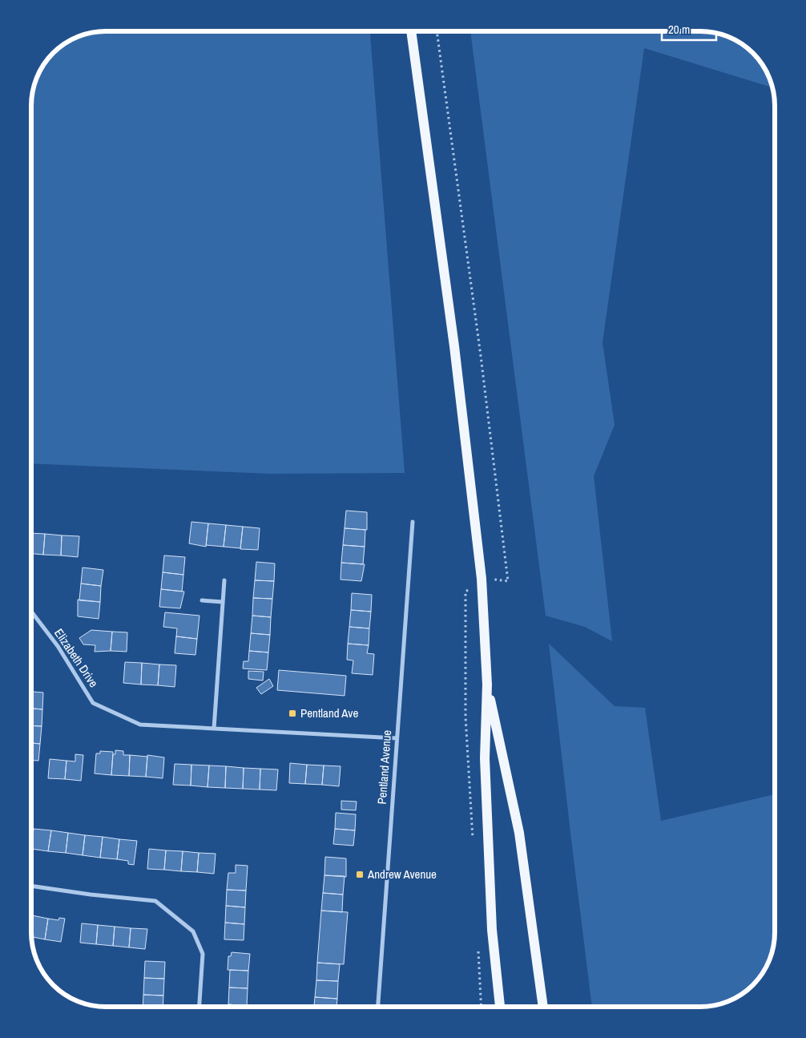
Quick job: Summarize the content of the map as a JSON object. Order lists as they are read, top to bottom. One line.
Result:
{"streets":{"street":["Elizabeth Drive","Pentland Avenue"]},"crossings":[["Elizabeth Drive","Pentland Avenue"]],"places":{"transit":["Pentland Ave","Andrew Avenue"]},"scale_bar":"20 m"}
